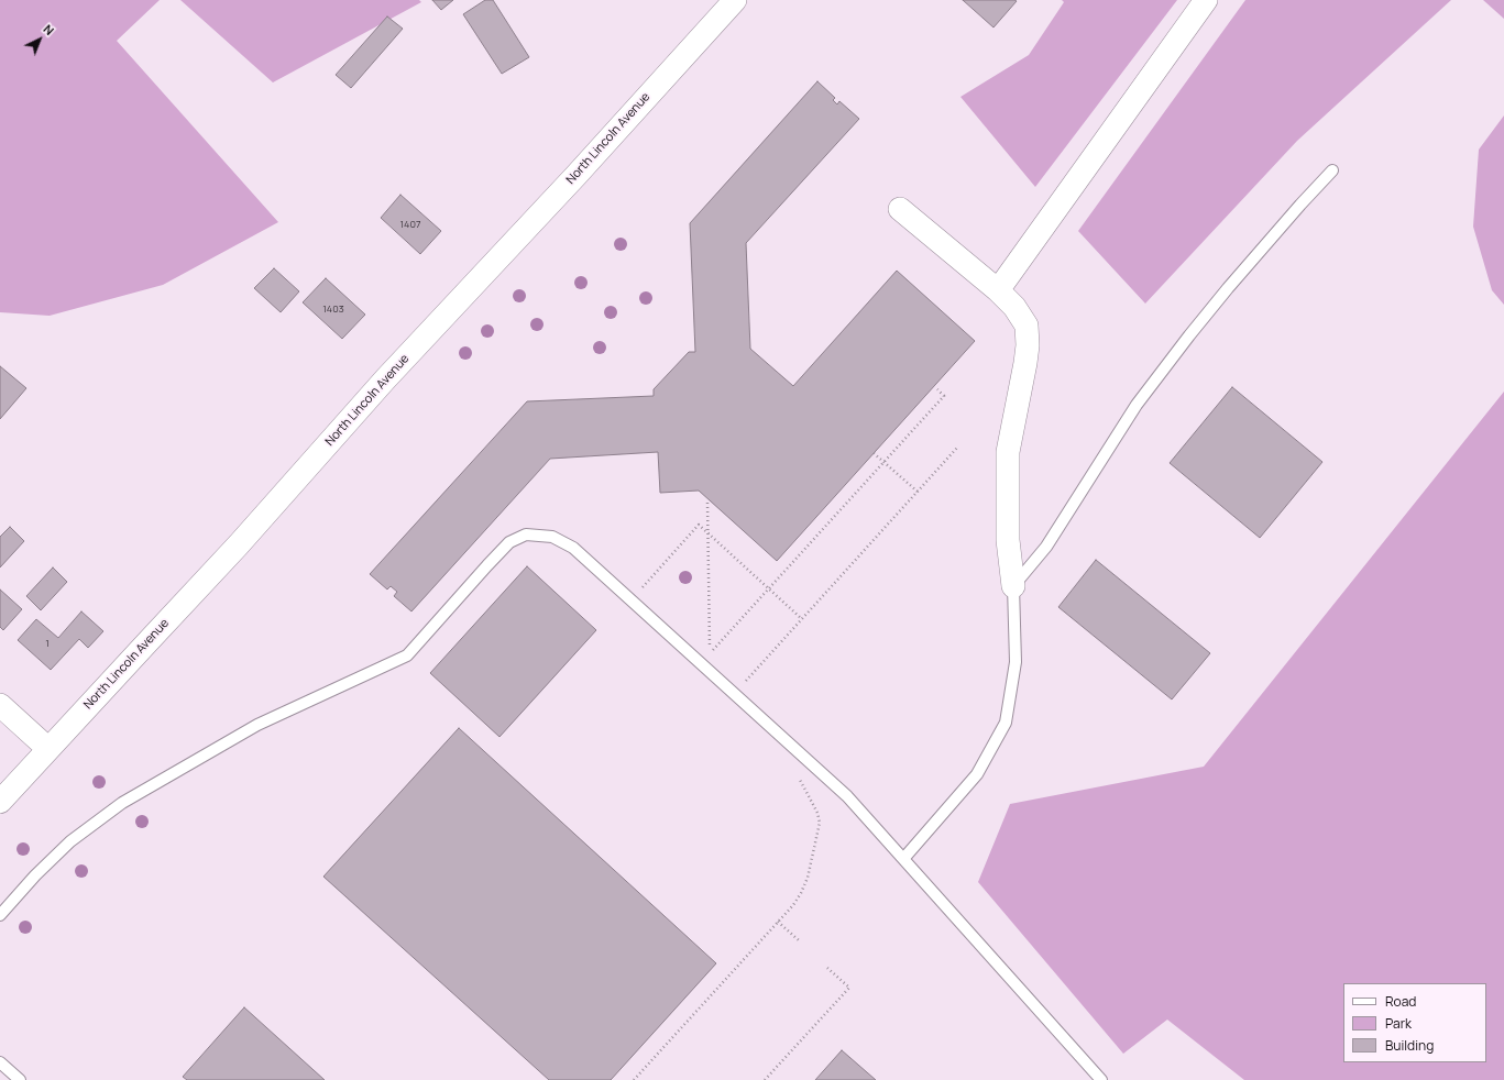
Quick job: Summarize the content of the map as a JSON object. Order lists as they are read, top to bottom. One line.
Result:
{"streets":{"street":["North Lincoln Avenue"]},"house_numbers":["1407","1403","1"],"legend":["Road","Park","Building"],"north":"top right"}
